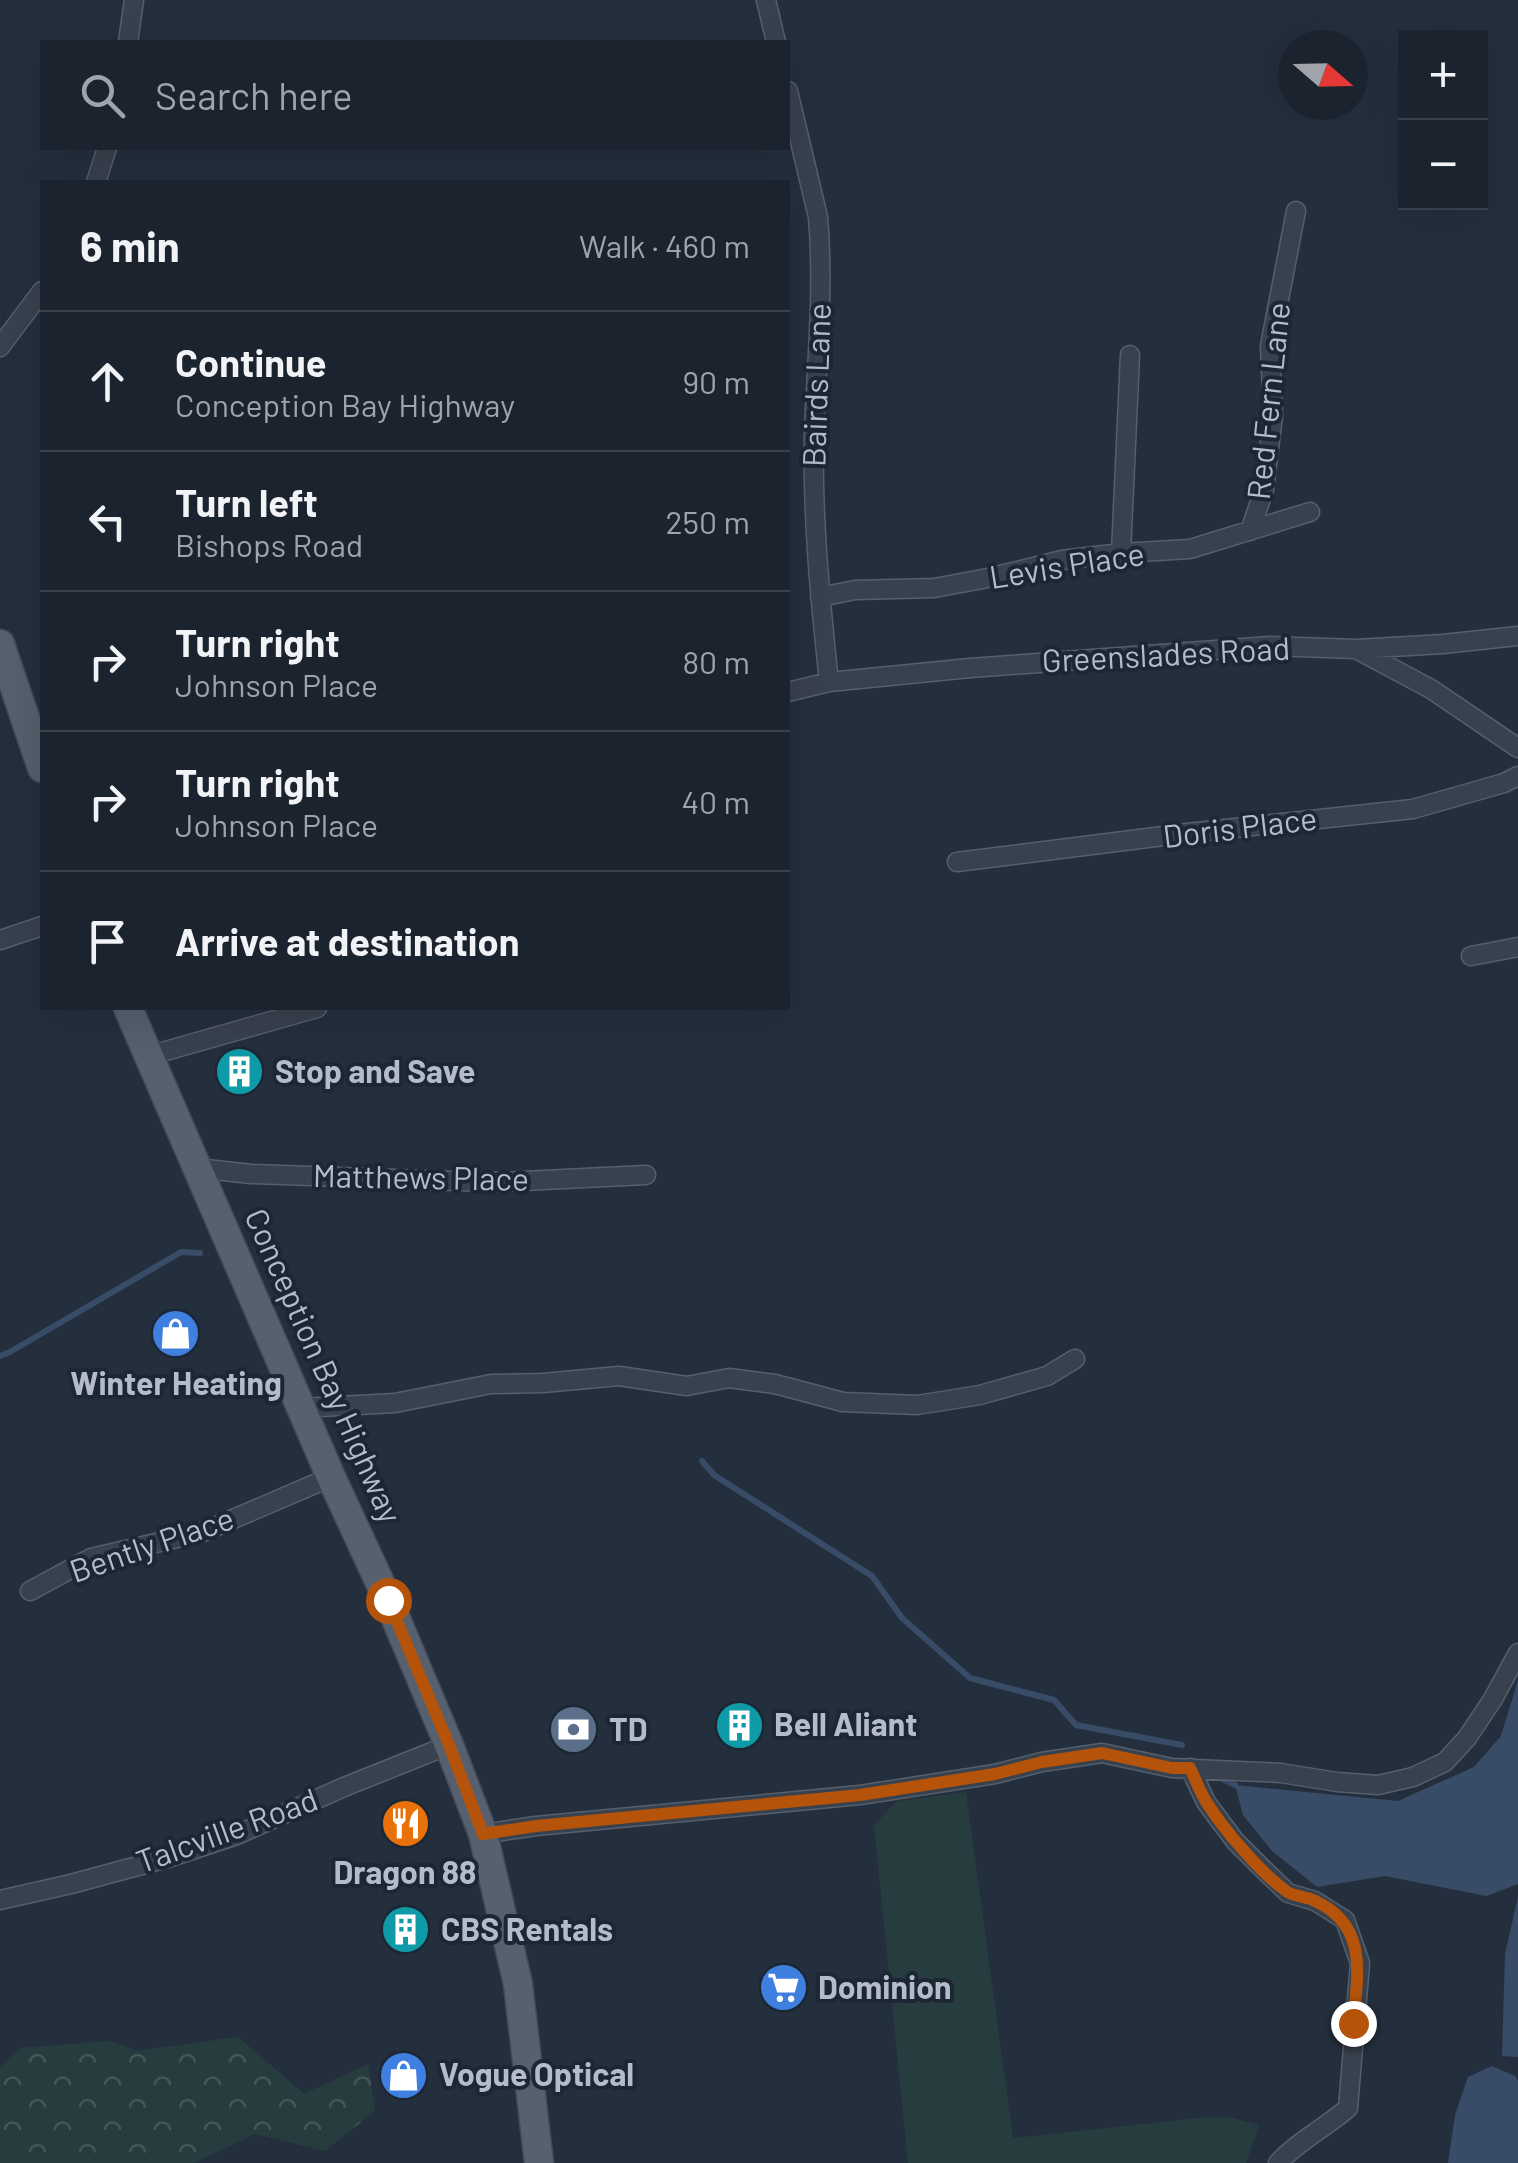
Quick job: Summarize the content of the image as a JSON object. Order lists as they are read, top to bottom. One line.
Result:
{"streets":{"main road":["Conception Bay Highway"],"street":["Bairds Lane","Red Fern Lane","Levis Place","Greenslades Road","Doris Place","Matthews Place","Bently Place","Talcville Road"]},"crossings":[["Bairds Lane","Levis Place"],["Bairds Lane","Greenslades Road"],["Red Fern Lane","Levis Place"],["Matthews Place","Conception Bay Highway"],["Conception Bay Highway","Bently Place"],["Conception Bay Highway","Talcville Road"]],"places":{"building":["Stop and Save","Bell Aliant","CBS Rentals"],"shop":["Winter Heating","Vogue Optical"],"bank":["TD"],"restaurant":["Dragon 88"],"supermarket":["Dominion"]},"north":"right","page":{"map_buttons":["+","−"],"search":"Search here","heading":["6 min","Walk · 460 m"],"list":[["Continue","Conception Bay Highway","90 m"],["Turn left","Bishops Road","250 m"],["Turn right","Johnson Place","80 m"],["Turn right","Johnson Place","40 m"],"Arrive at destination"]}}
